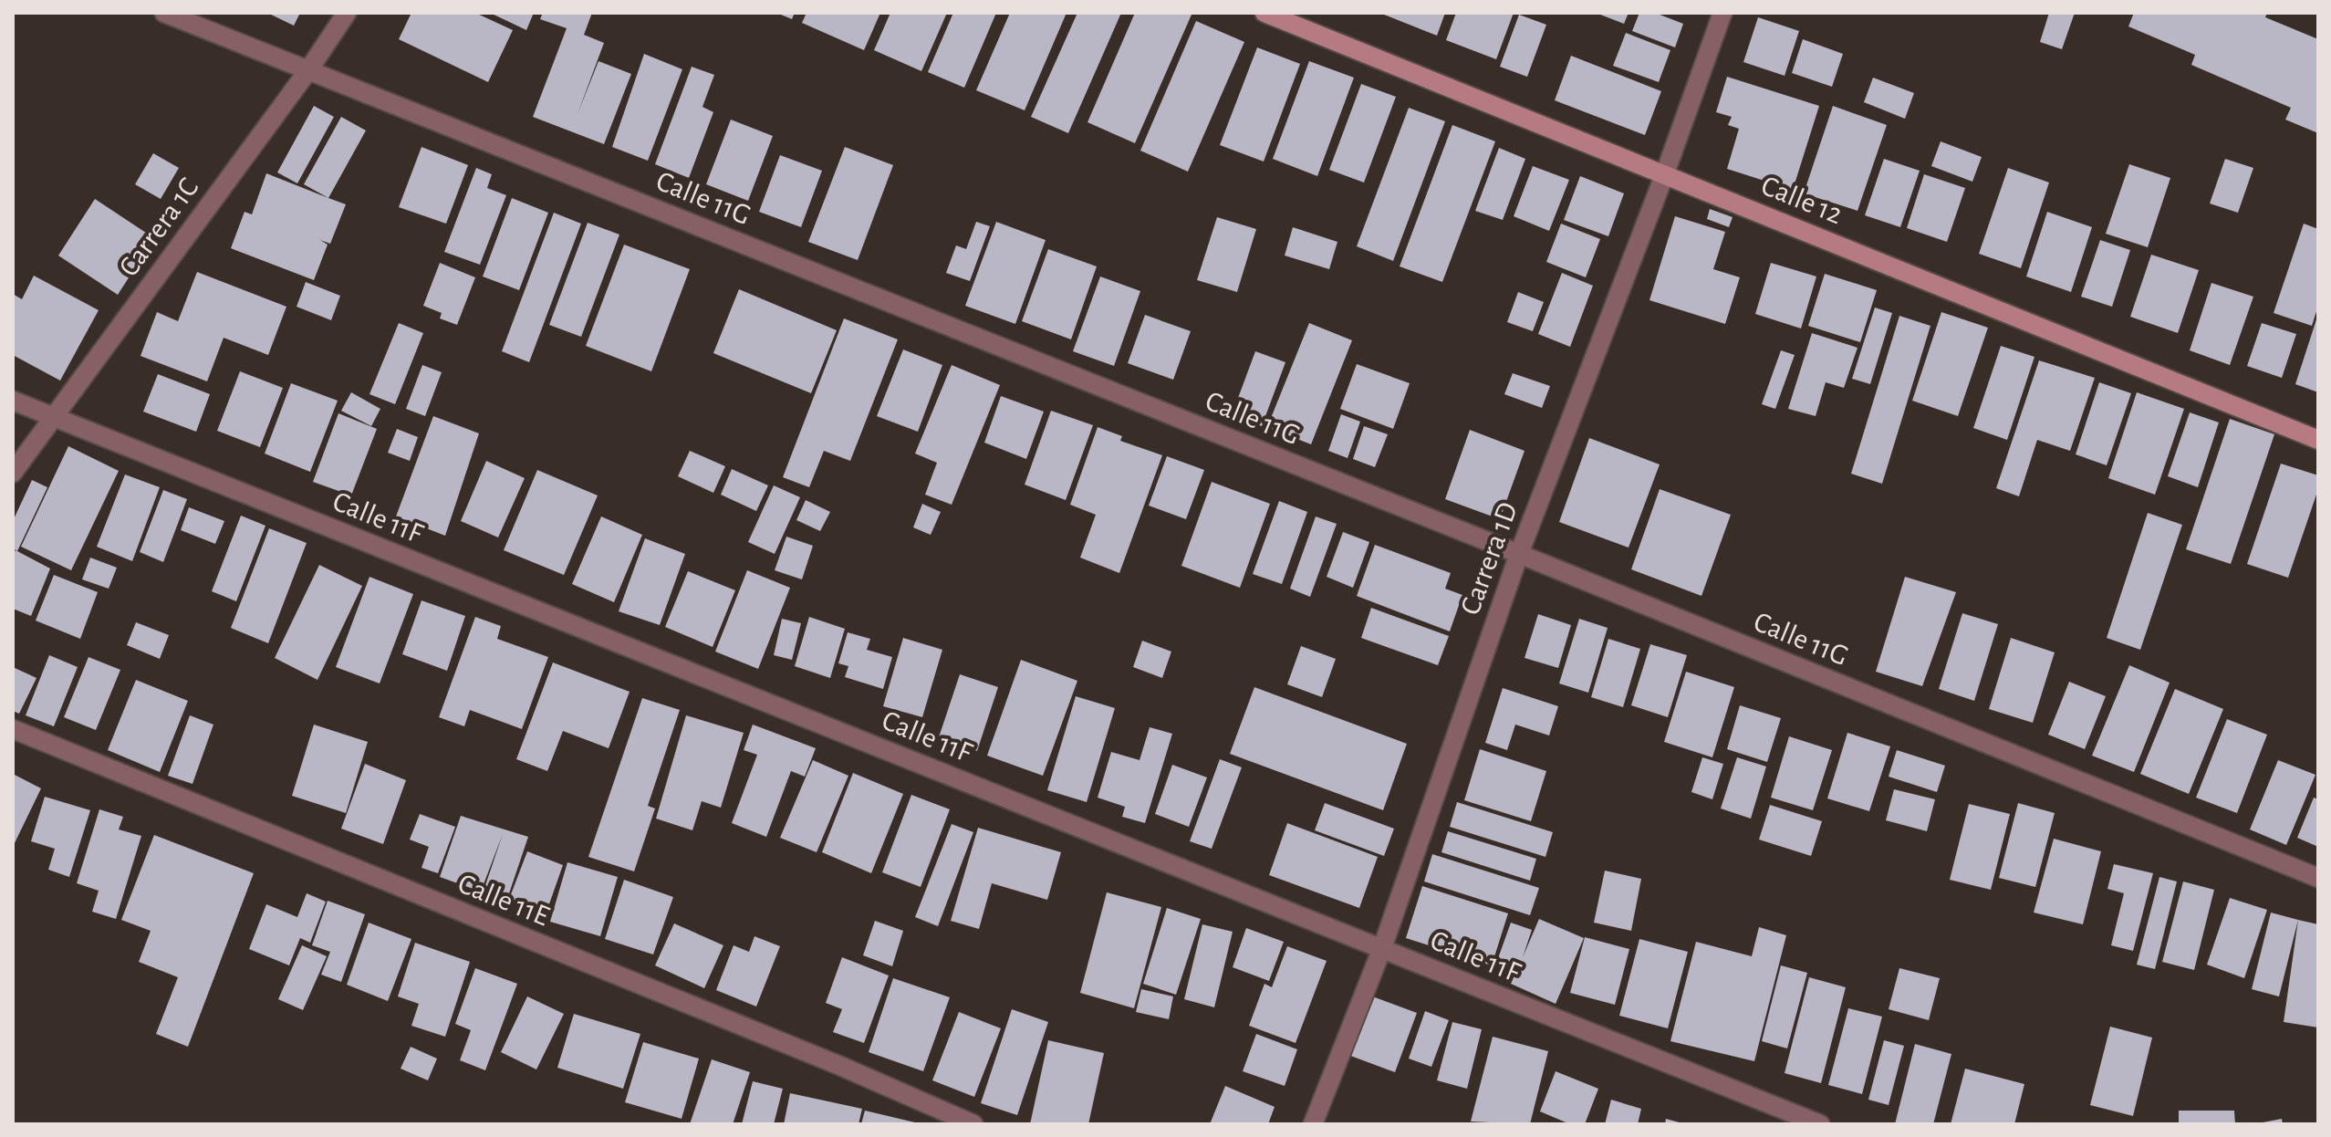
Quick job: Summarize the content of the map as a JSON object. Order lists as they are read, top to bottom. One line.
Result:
{"streets":{"street":["Calle 11G","Calle 12","Carrera 1C","Calle 11F","Carrera 1D","Calle 11E"]},"crossings":[["Calle 11G","Carrera 1C"],["Calle 11G","Carrera 1D"],["Calle 12","Carrera 1D"],["Carrera 1C","Calle 11F"],["Calle 11F","Carrera 1D"]]}
